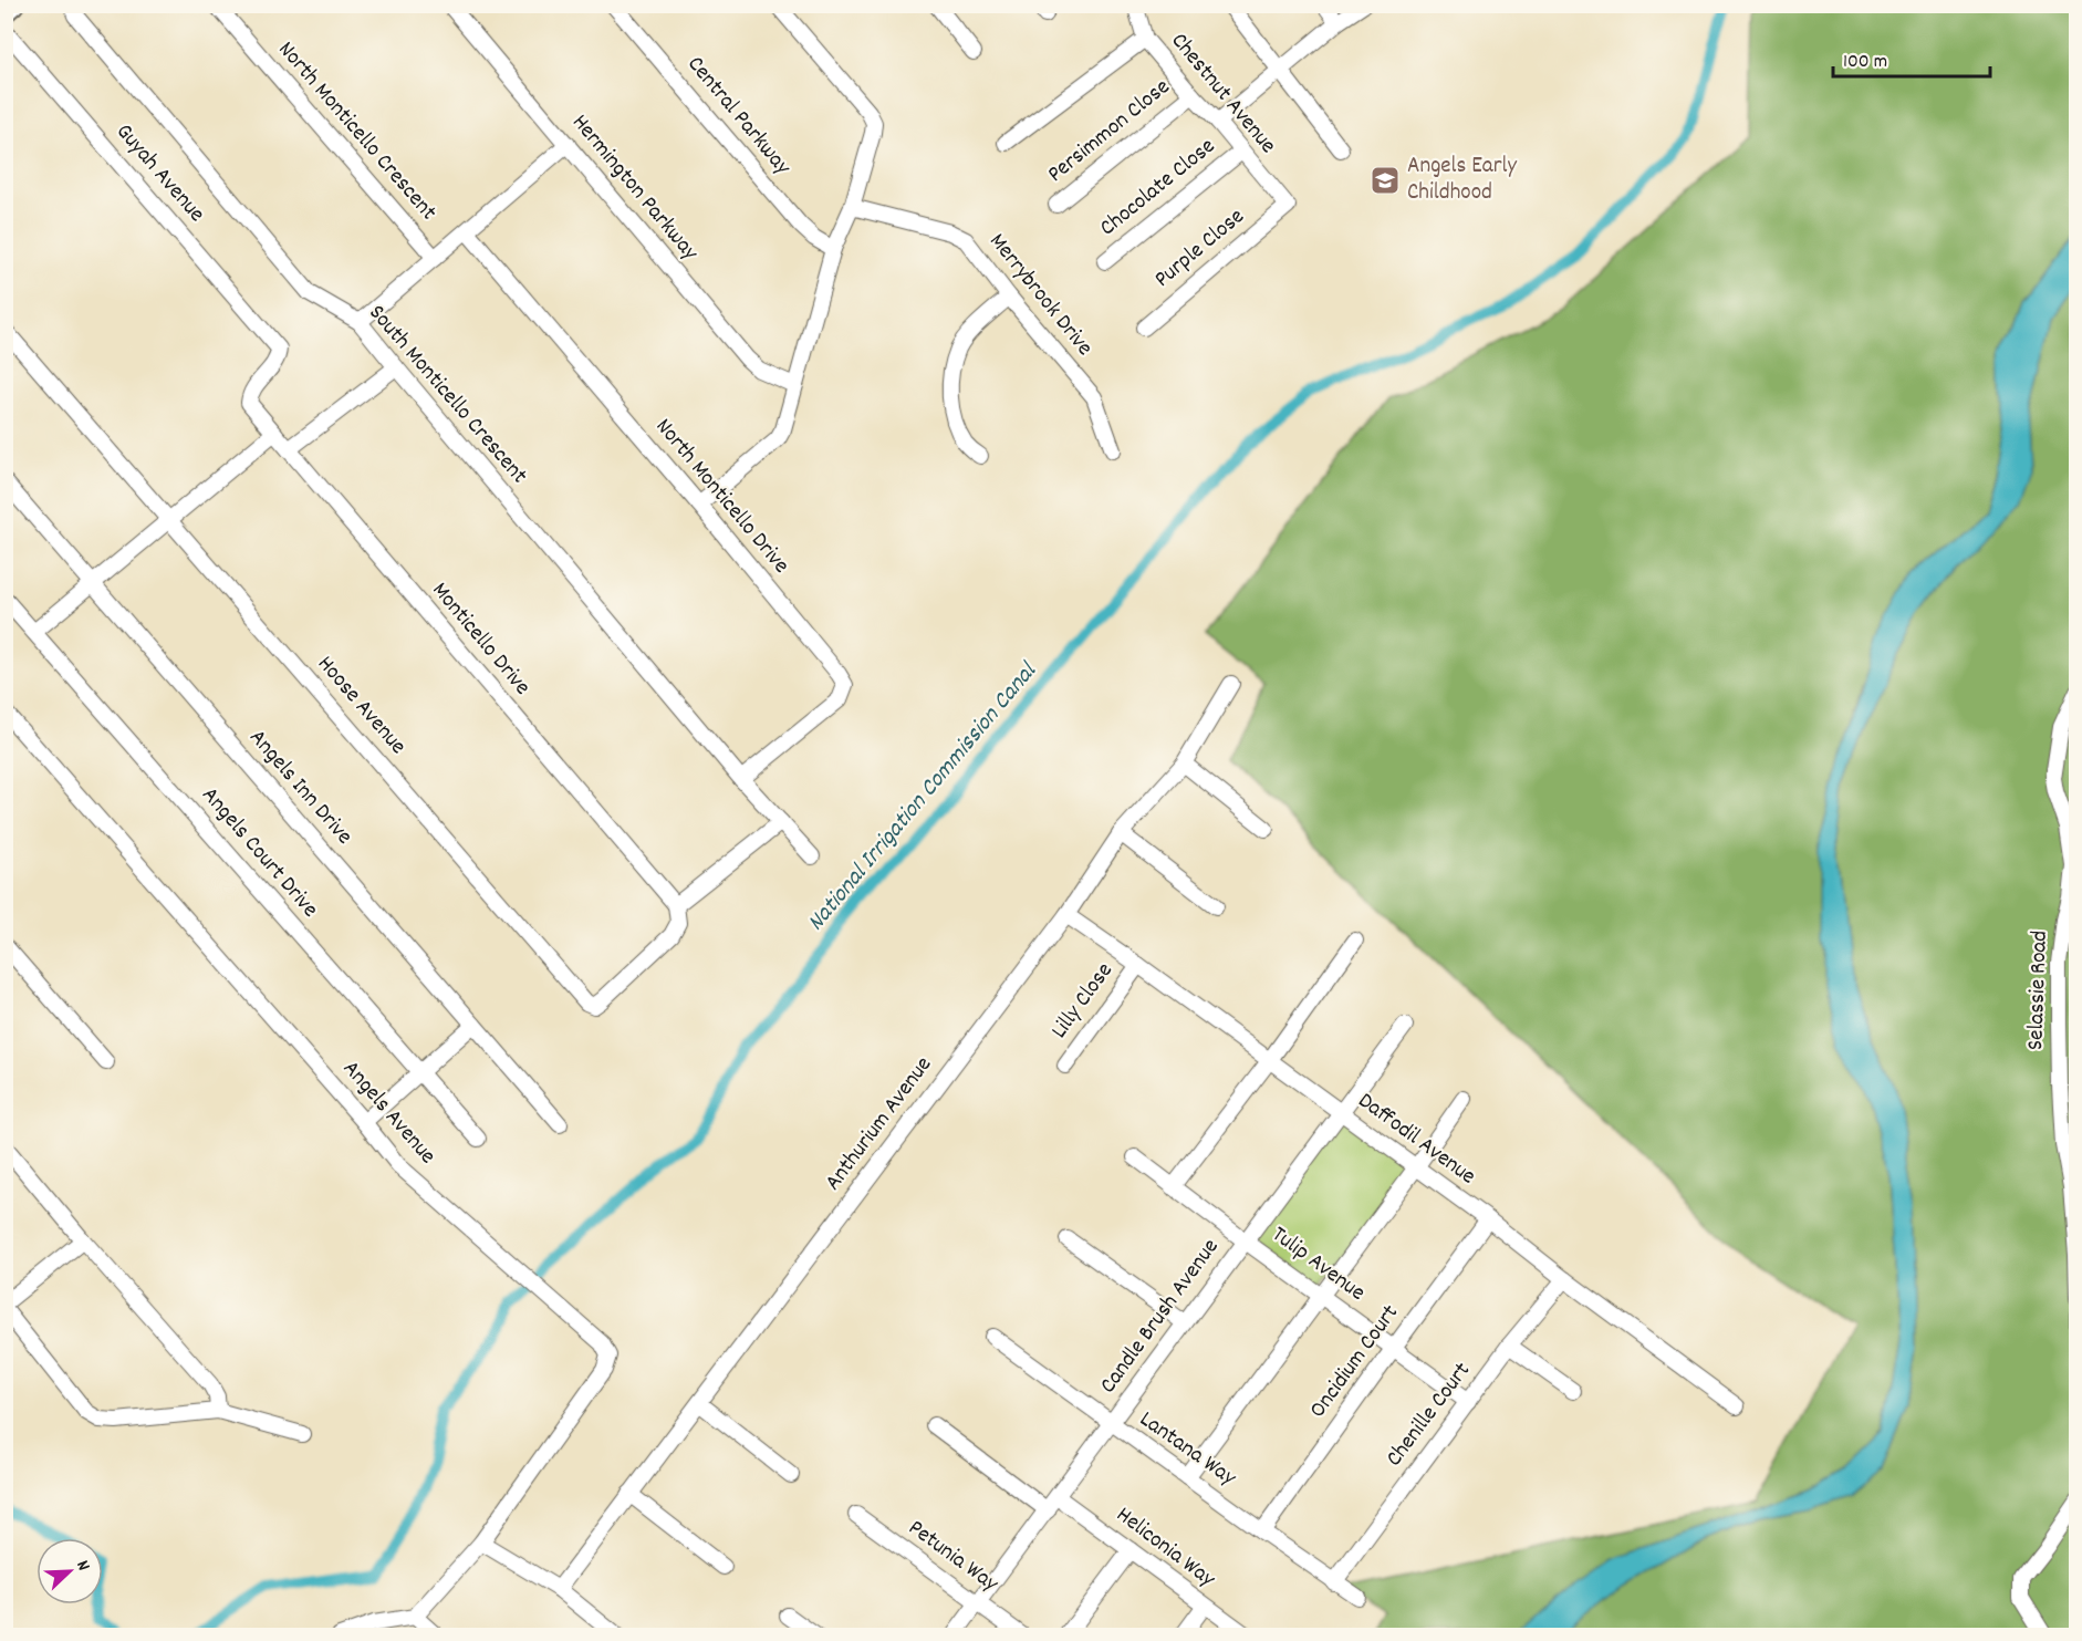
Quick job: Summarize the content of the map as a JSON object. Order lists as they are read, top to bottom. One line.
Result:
{"streets":{"street":["Chestnut Avenue","Central Parkway","North Monticello Crescent","Persimmon Close","Guyah Avenue","Hermington Parkway","Chocolate Close","Purple Close","Merrybrook Drive","South Monticello Crescent","North Monticello Drive","Monticello Drive","Hoose Avenue","Angels Inn Drive","Angels Court Drive","Selassie Road","Lilly Close","Angels Avenue","Anthurium Avenue","Daffodil Avenue","Tulip Avenue","Candle Brush Avenue","Oncidium Court","Chenille Court","Lantana Way","Heliconia Way","Petunia Way"]},"crossings":[["Chestnut Avenue","Persimmon Close"],["Chestnut Avenue","Chocolate Close"],["Chestnut Avenue","Purple Close"],["Guyah Avenue","Monticello Drive"],["South Monticello Crescent","North Monticello Drive"],["Monticello Drive","Hoose Avenue"],["Lilly Close","Daffodil Avenue"],["Anthurium Avenue","Daffodil Avenue"],["Daffodil Avenue","Candle Brush Avenue"],["Daffodil Avenue","Oncidium Court"],["Daffodil Avenue","Chenille Court"],["Tulip Avenue","Candle Brush Avenue"],["Tulip Avenue","Oncidium Court"],["Tulip Avenue","Chenille Court"],["Candle Brush Avenue","Lantana Way"],["Candle Brush Avenue","Heliconia Way"],["Candle Brush Avenue","Petunia Way"],["Oncidium Court","Lantana Way"],["Chenille Court","Lantana Way"]],"water":["National Irrigation Commission Canal"],"places":{"school or university":["Angels Early Childhood"]},"scale_bar":"100 m","north":"top right"}
